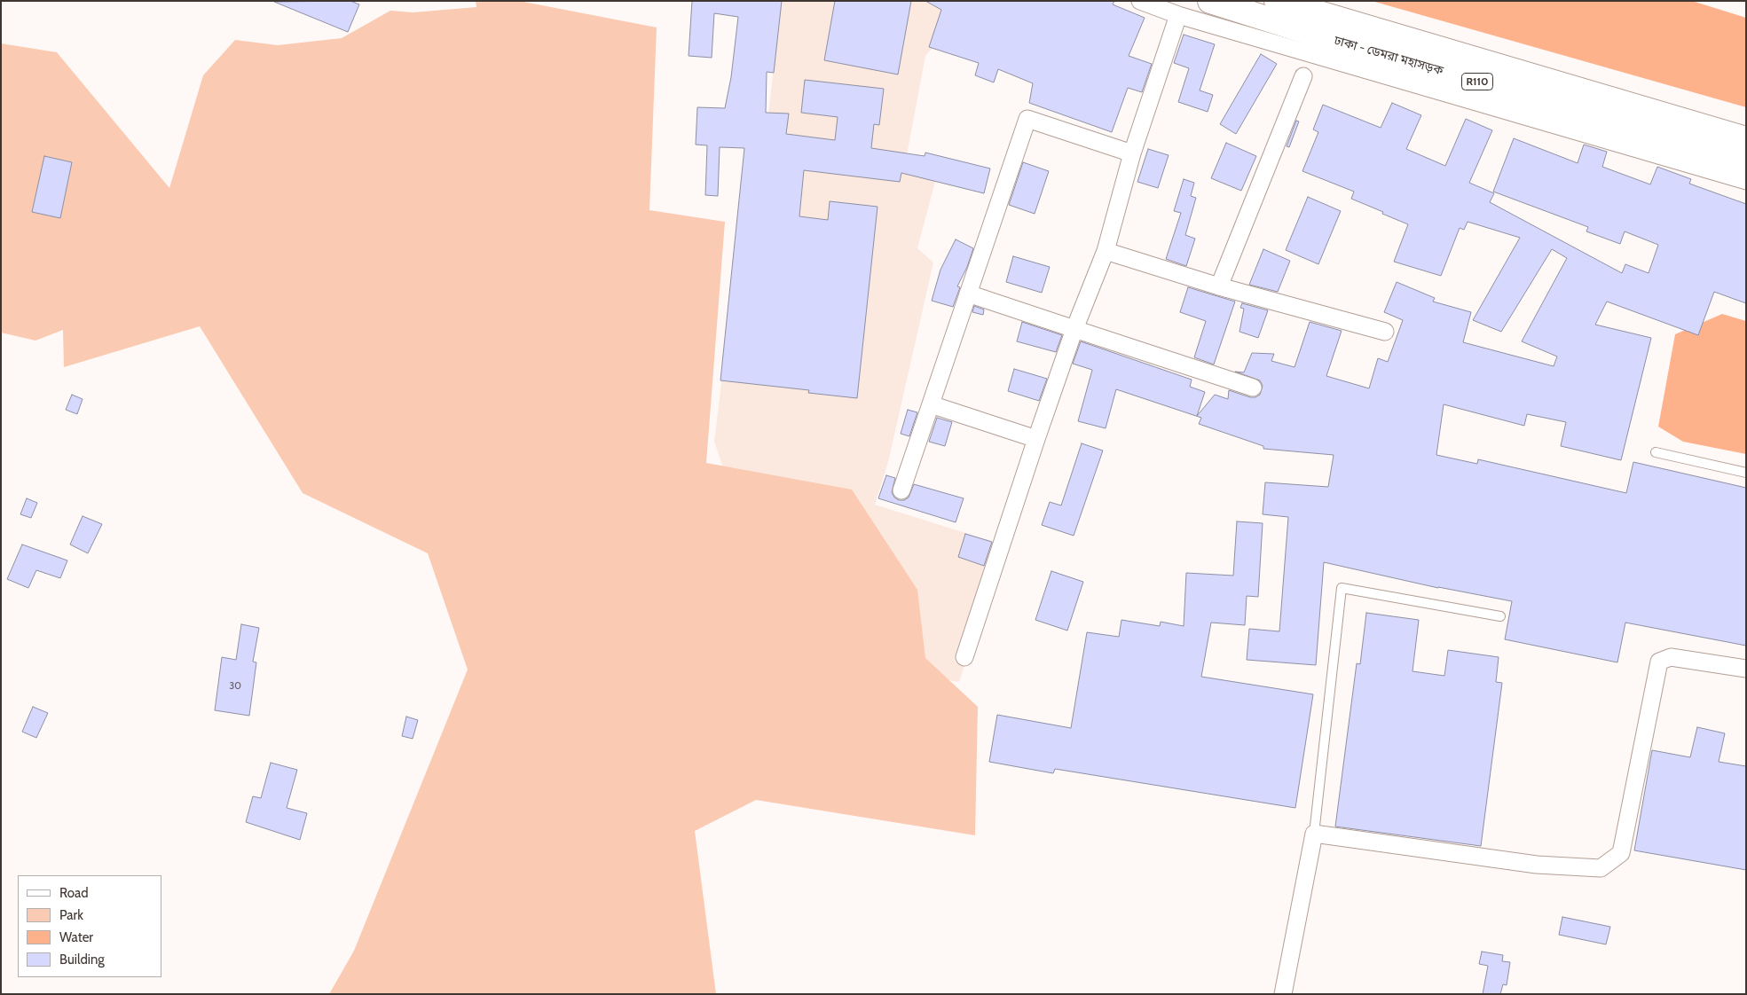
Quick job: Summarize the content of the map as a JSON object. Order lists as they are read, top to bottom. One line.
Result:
{"streets":{"main road":["ঢাকা - ডেমরা মহাসড়ক","R110"]},"house_numbers":["30"],"legend":["Road","Park","Water","Building"]}
